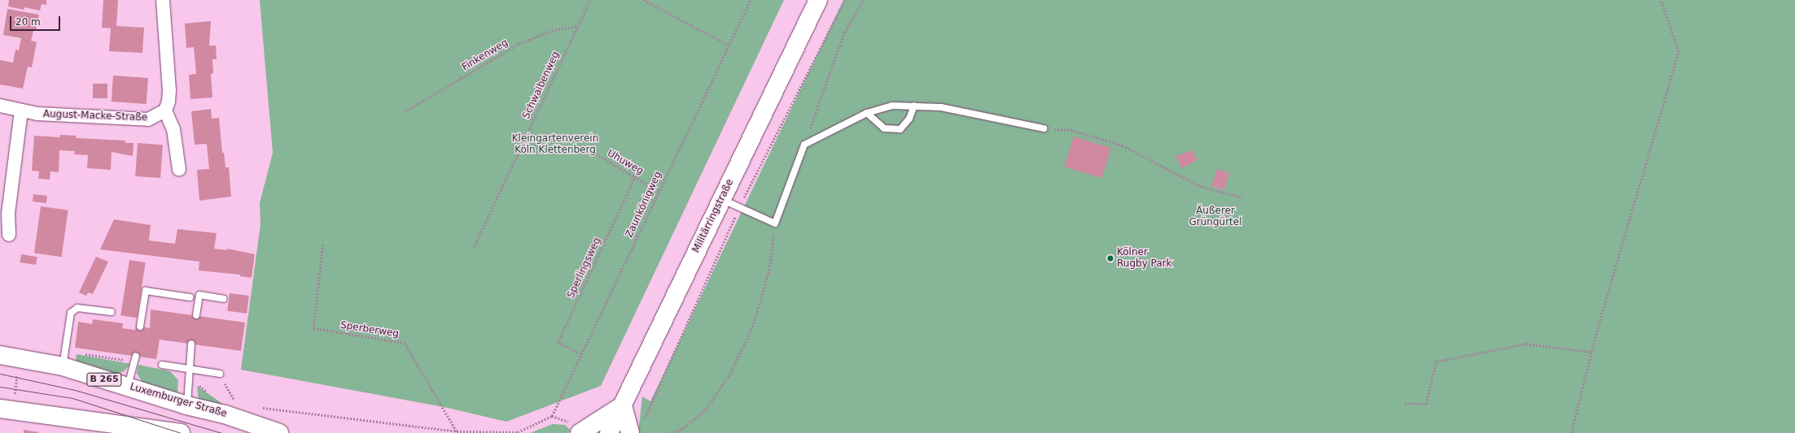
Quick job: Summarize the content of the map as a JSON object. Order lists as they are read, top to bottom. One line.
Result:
{"streets":{"main road":["Militärringstraße","B 265","Luxemburger Straße"],"street":["August-Macke-Straße"],"path":["Finkenweg","Schwalbenweg","Uhuweg","Zaunkönigweg","Sperlingsweg","Sperberweg"]},"crossings":[["Finkenweg","Schwalbenweg"],["Uhuweg","Zaunkönigweg"],["Uhuweg","Sperlingsweg"],["Zaunkönigweg","Sperlingsweg"]],"parks":["Kleingartenverein Köln Klettenberg","Äußerer Grüngürtel"],"places":["Kölner Rugby Park"],"scale_bar":"20 m"}
